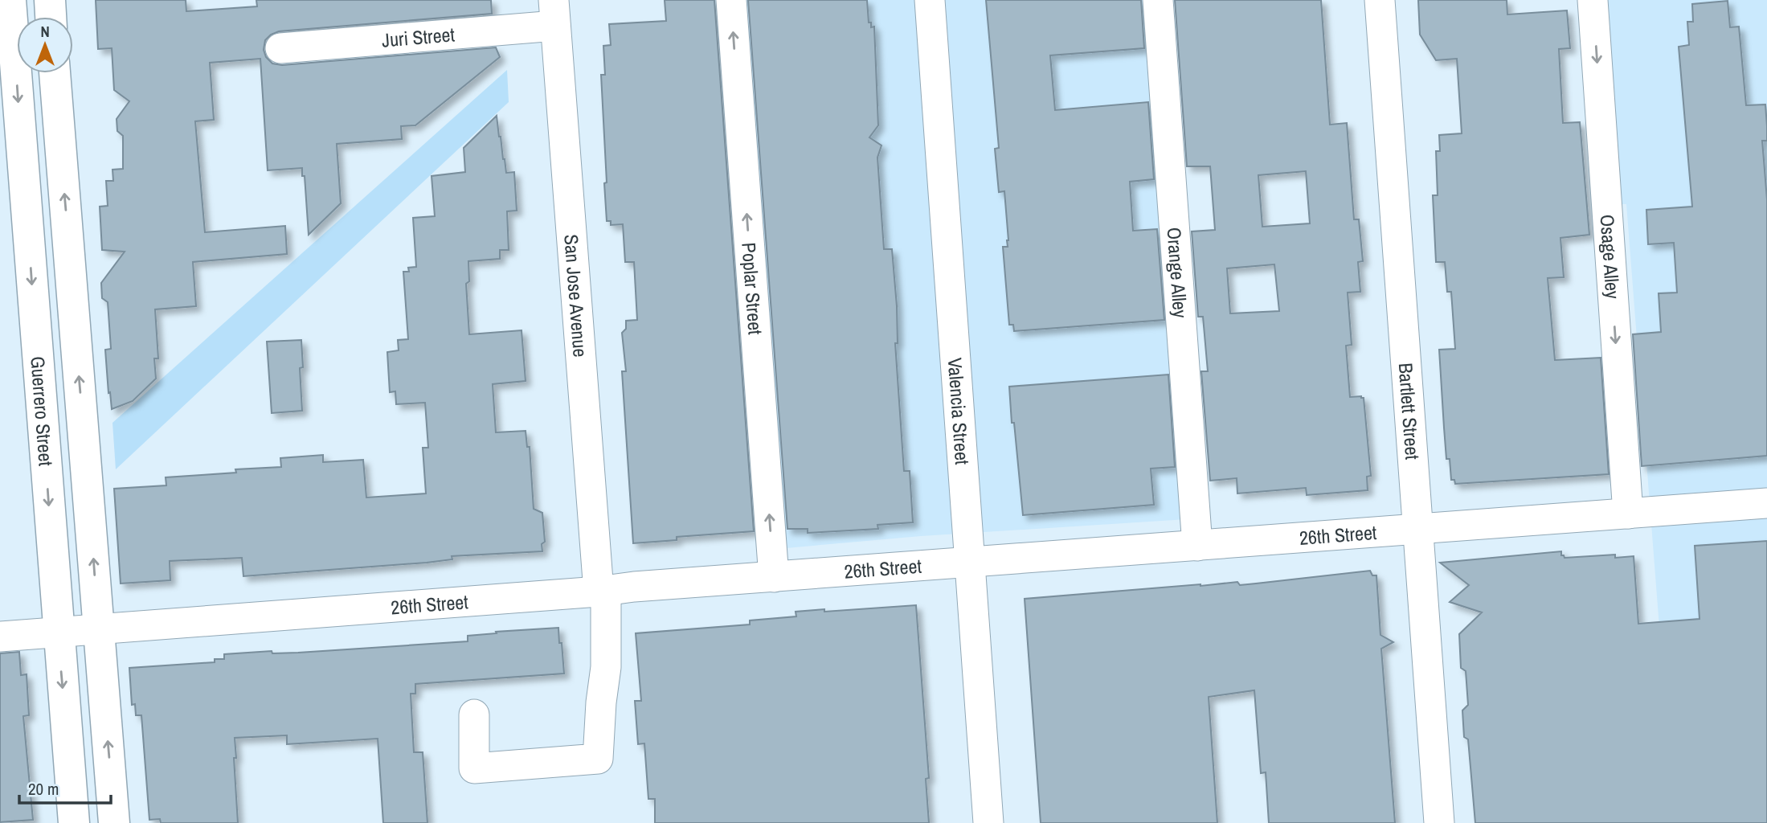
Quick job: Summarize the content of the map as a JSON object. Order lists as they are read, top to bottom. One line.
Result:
{"streets":{"main road":["Guerrero Street"],"street":["Juri Street","Osage Alley","Orange Alley","Poplar Street","San Jose Avenue","Valencia Street","Bartlett Street","26th Street"]},"crossings":[["Juri Street","San Jose Avenue"],["Osage Alley","26th Street"],["Orange Alley","26th Street"],["Poplar Street","26th Street"],["San Jose Avenue","26th Street"],["Guerrero Street","26th Street"],["Valencia Street","26th Street"],["Bartlett Street","26th Street"]],"one_way":["Osage Alley","Poplar Street"],"scale_bar":"20 m","north":"top"}
